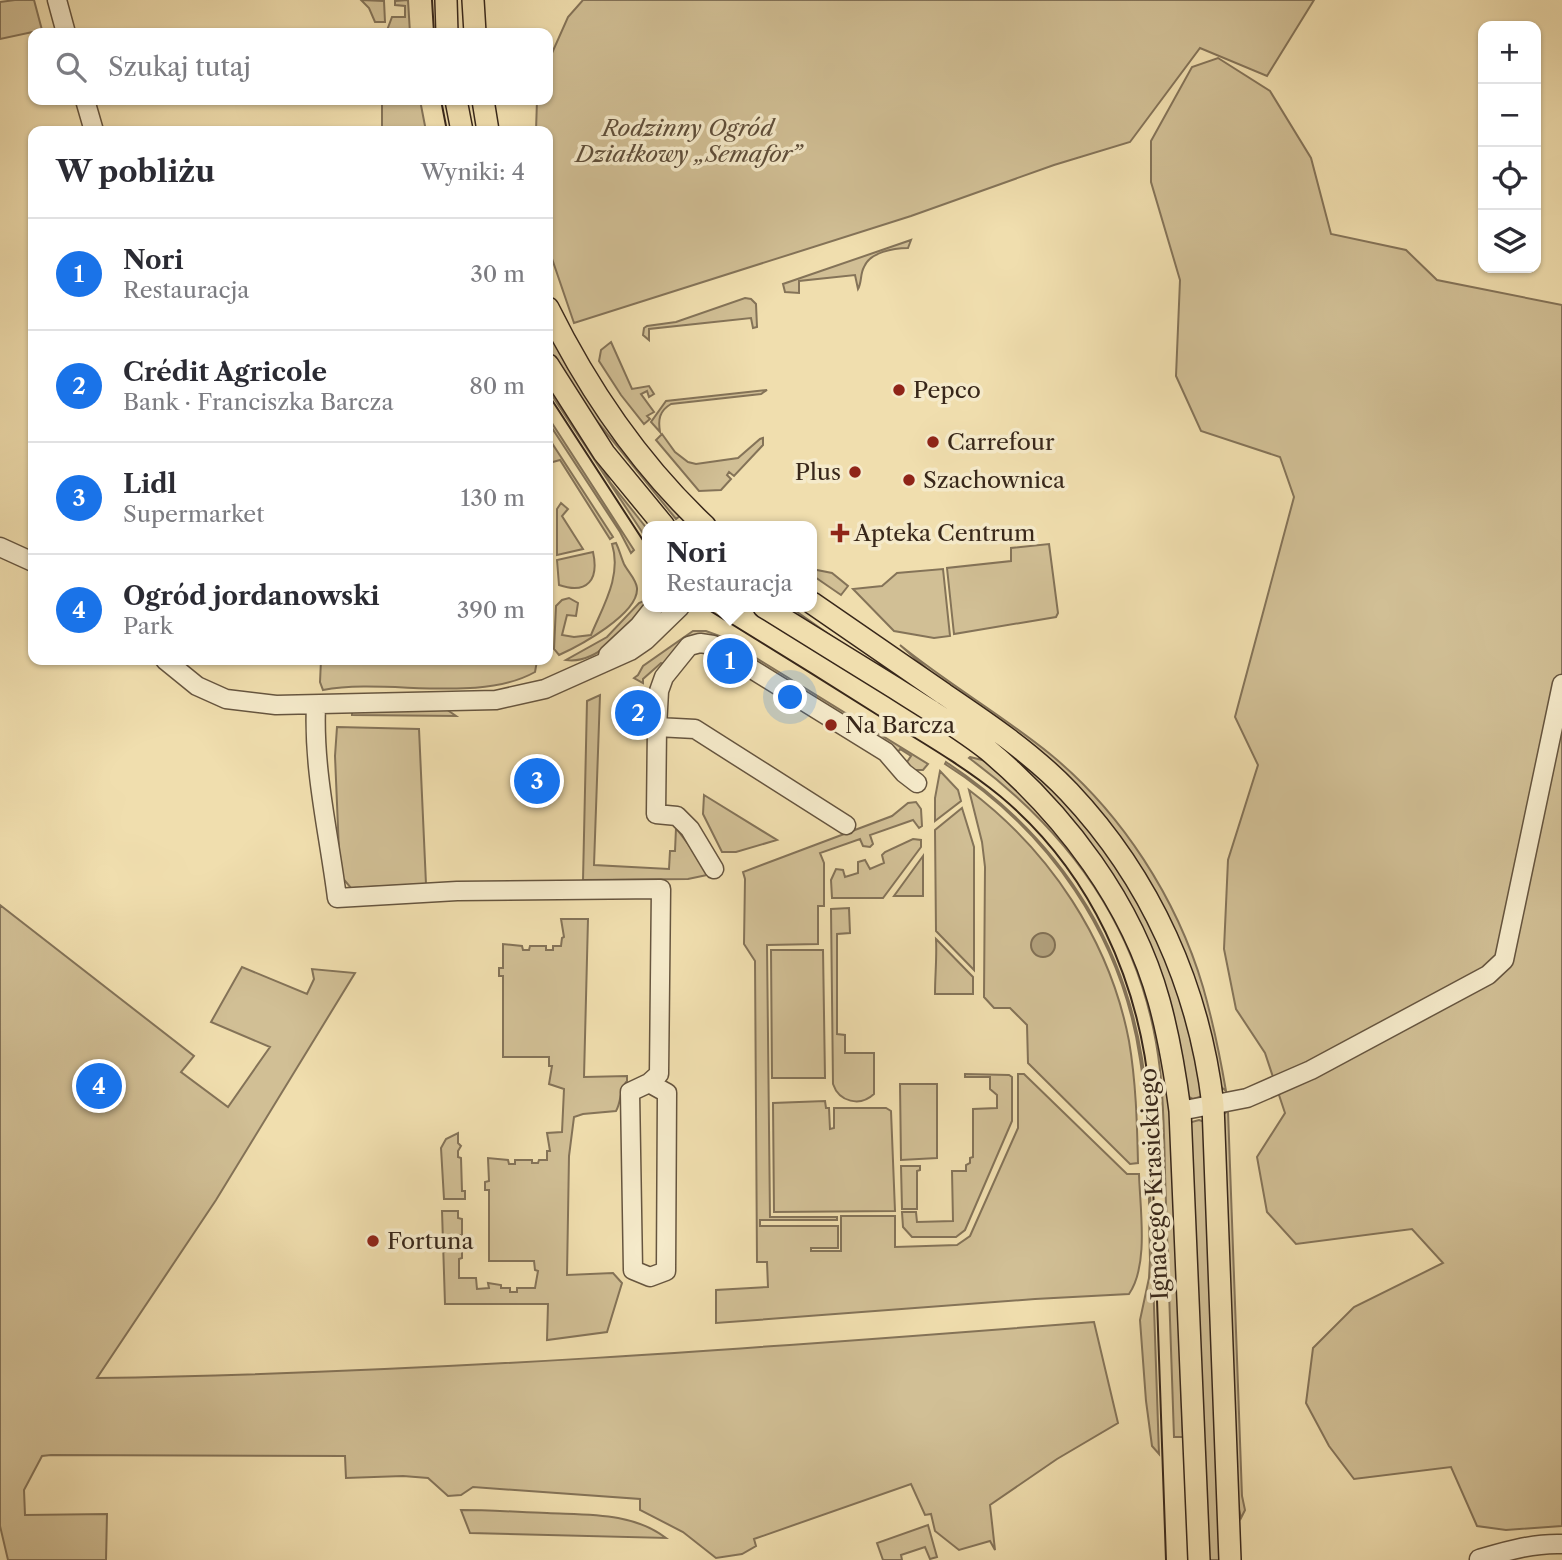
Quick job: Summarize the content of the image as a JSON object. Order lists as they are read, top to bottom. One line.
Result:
{"streets":{"main road":["Ignacego Krasickiego"]},"parks":["Rodzinny Ogród Działkowy „Semafor”"],"places":{"other":["Pepco","Carrefour","Plus","Szachownica","Na Barcza","Fortuna"],"health":["Apteka Centrum"]},"page":{"map_buttons":["+","−"],"search":"Szukaj tutaj","heading":["W pobliżu","Wyniki: 4"],"list":[{"mark":"1","name":"Nori","note":"Restauracja","value":"30 m"},{"mark":"2","name":"Crédit Agricole","note":"Bank · Franciszka Barcza","value":"80 m"},{"mark":"3","name":"Lidl","note":"Supermarket","value":"130 m"},{"mark":"4","name":"Ogród jordanowski","note":"Park","value":"390 m"}],"popup":["Nori","Restauracja"],"pins":["1","2","3","4"]}}
